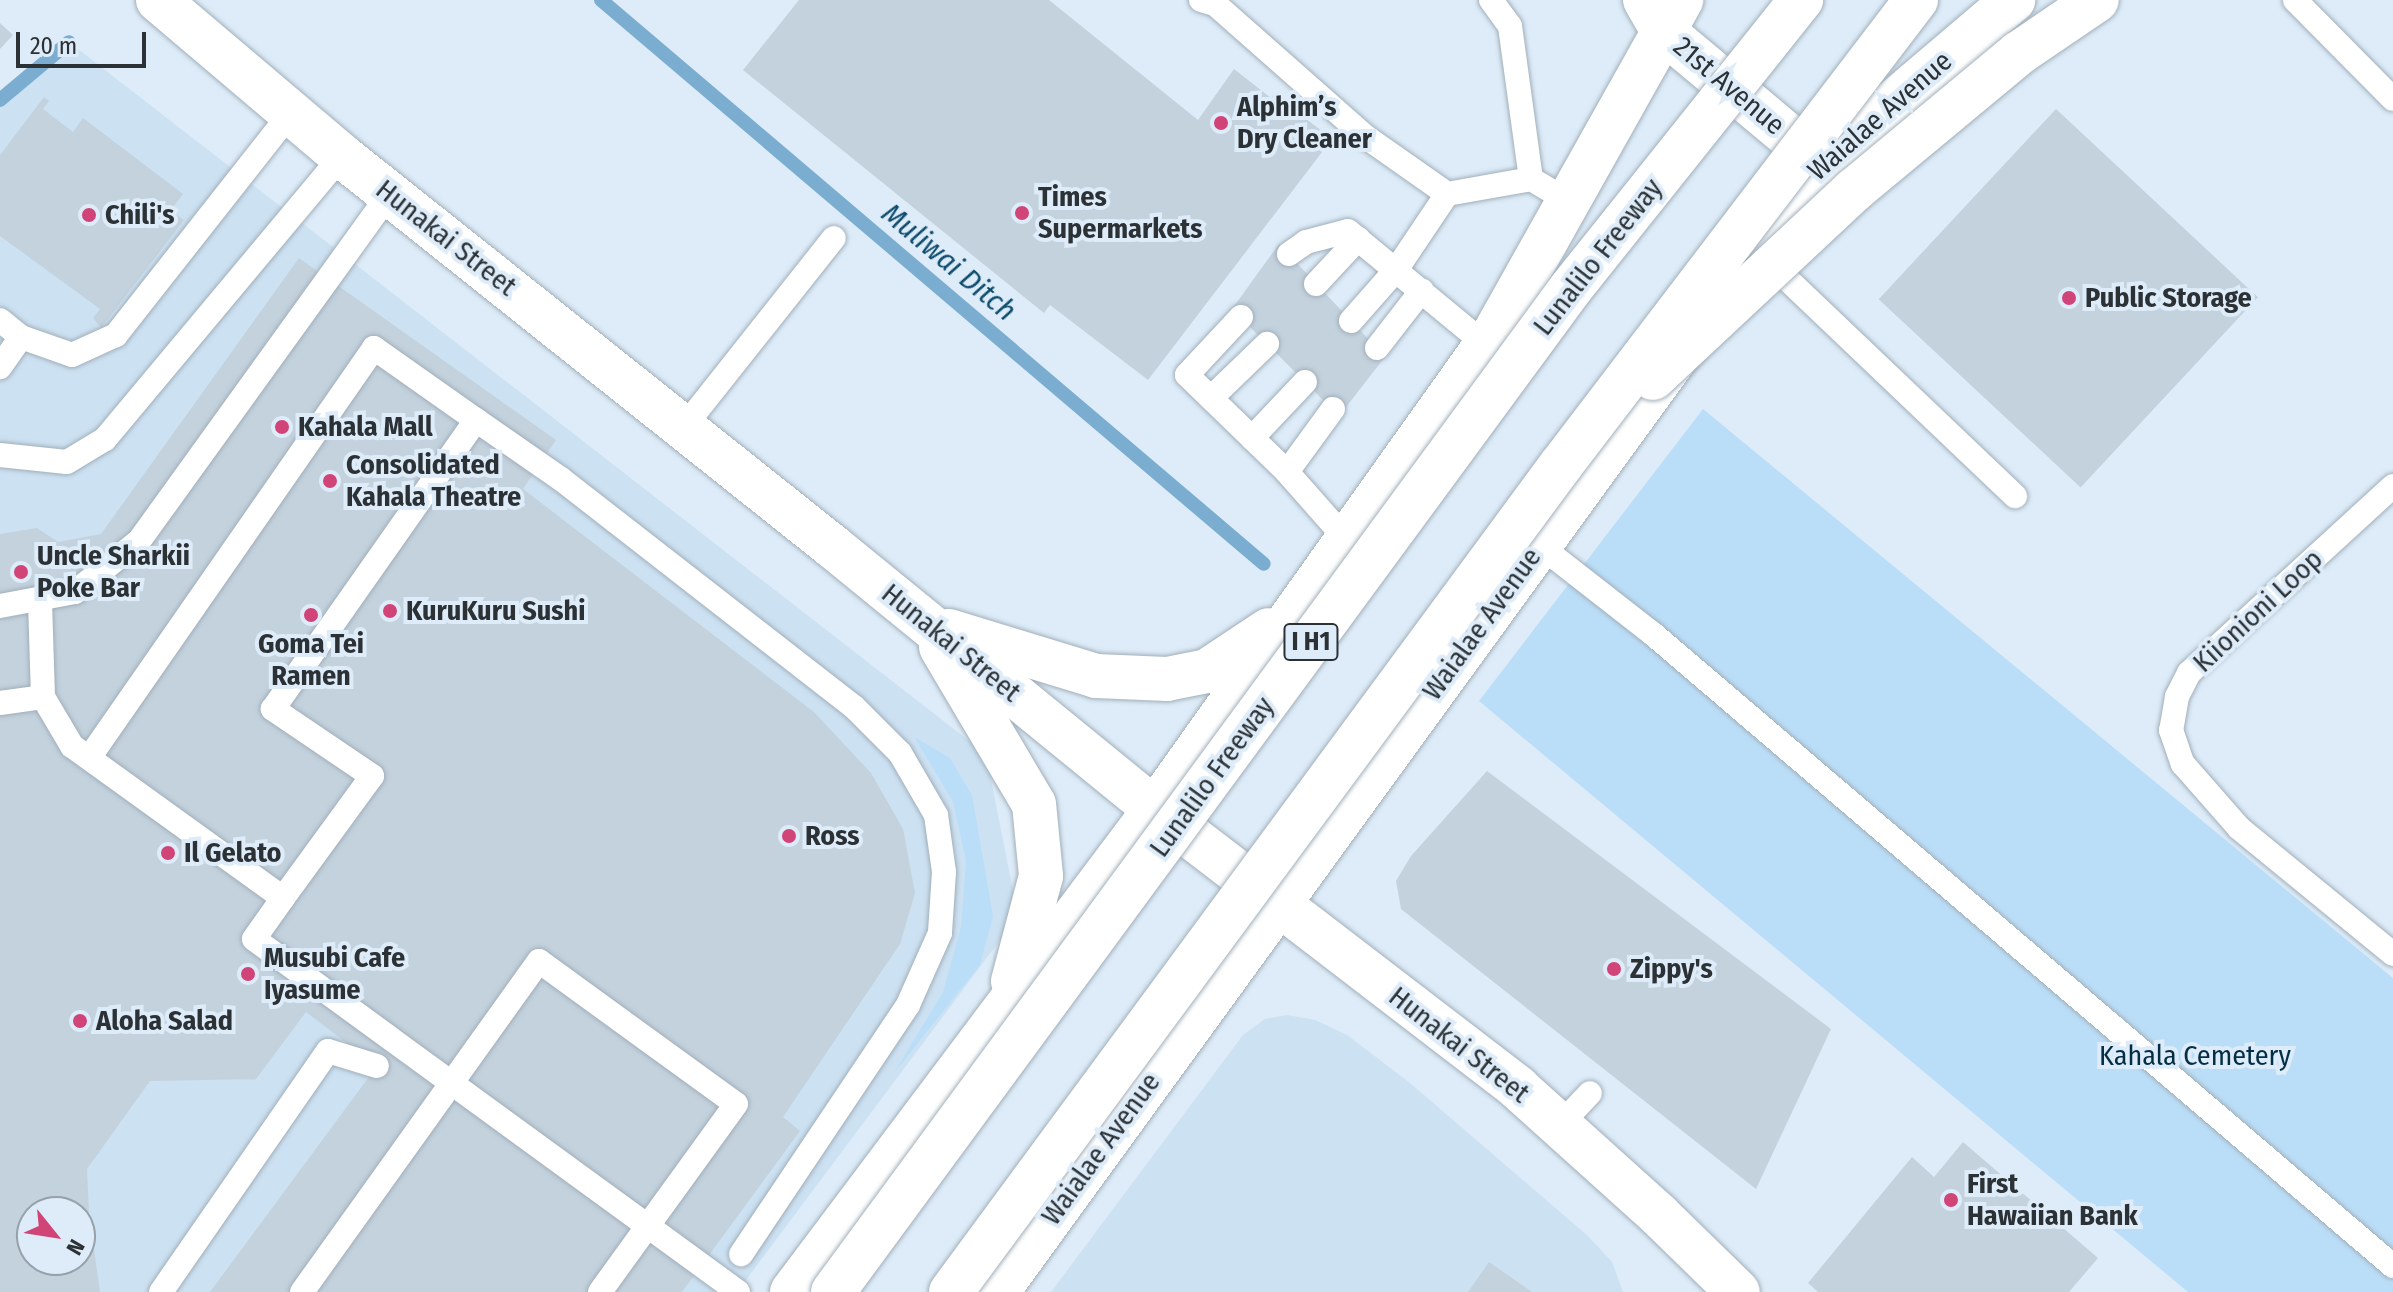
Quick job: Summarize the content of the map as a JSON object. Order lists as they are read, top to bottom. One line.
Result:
{"streets":{"main road":["21st Avenue","Waialae Avenue","Hunakai Street","Lunalilo Freeway","I H1"],"lane":["Kiionioni Loop"]},"crossings":[["21st Avenue","Waialae Avenue"],["Waialae Avenue","Hunakai Street"]],"water":["Muliwai Ditch"],"parks":["Kahala Cemetery"],"places":["Alphim’s Dry Cleaner","Times Supermarkets","Chili's","Public Storage","Kahala Mall","Consolidated Kahala Theatre","Uncle Sharkii Poke Bar","KuruKuru Sushi","Goma Tei Ramen","Ross","Il Gelato","Zippy's","Musubi Cafe Iyasume","Aloha Salad","First Hawaiian Bank"],"scale_bar":"20 m","north":"bottom right"}
